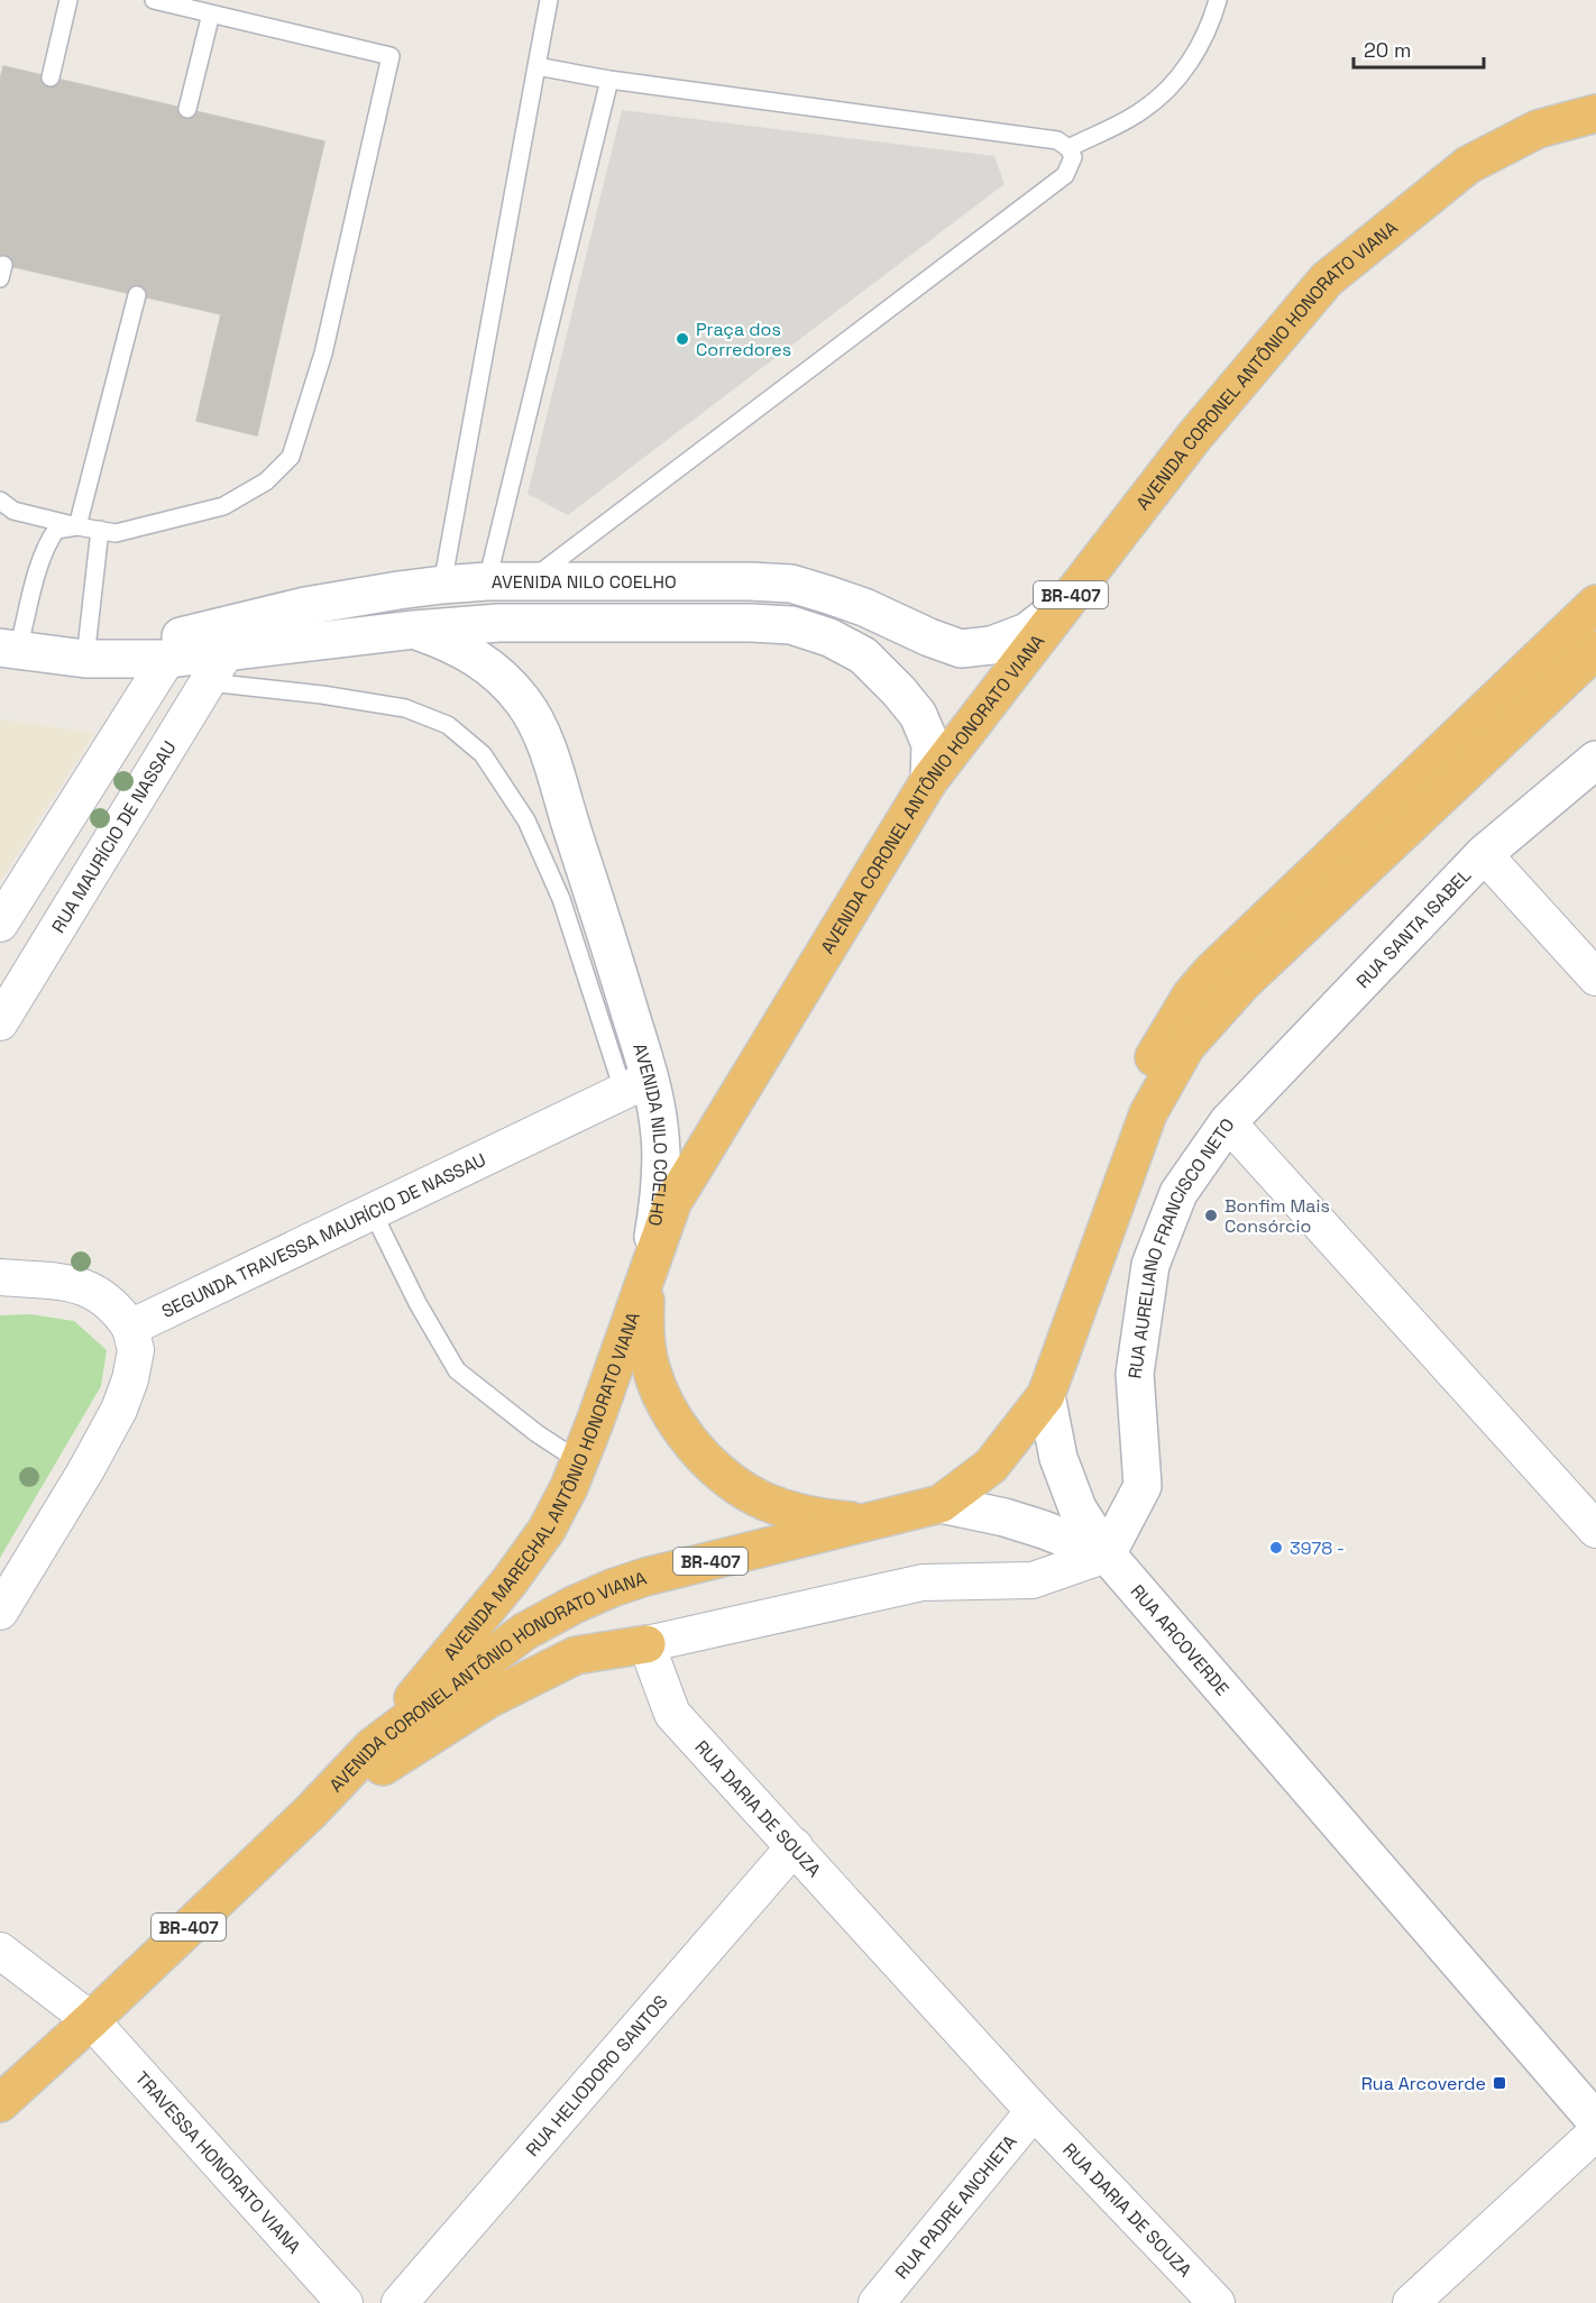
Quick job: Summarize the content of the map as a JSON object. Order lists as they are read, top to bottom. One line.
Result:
{"streets":{"highway":["AVENIDA CORONEL ANTÔNIO HONORATO VIANA","BR-407","AVENIDA MARECHAL ANTÔNIO HONORATO VIANA"],"main road":["AVENIDA NILO COELHO","RUA SANTA ISABEL","RUA AURELIANO FRANCISCO NETO","RUA ARCOVERDE"],"street":["RUA MAURÍCIO DE NASSAU","SEGUNDA TRAVESSA MAURÍCIO DE NASSAU","RUA DARIA DE SOUZA","RUA HELIODORO SANTOS","TRAVESSA HONORATO VIANA","RUA PADRE ANCHIETA"]},"crossings":[["AVENIDA CORONEL ANTÔNIO HONORATO VIANA","AVENIDA NILO COELHO"],["AVENIDA CORONEL ANTÔNIO HONORATO VIANA","AVENIDA MARECHAL ANTÔNIO HONORATO VIANA"],["AVENIDA CORONEL ANTÔNIO HONORATO VIANA","RUA ARCOVERDE"],["AVENIDA CORONEL ANTÔNIO HONORATO VIANA","TRAVESSA HONORATO VIANA"],["AVENIDA NILO COELHO","RUA MAURÍCIO DE NASSAU"],["AVENIDA NILO COELHO","SEGUNDA TRAVESSA MAURÍCIO DE NASSAU"],["AVENIDA NILO COELHO","AVENIDA MARECHAL ANTÔNIO HONORATO VIANA"],["RUA SANTA ISABEL","RUA AURELIANO FRANCISCO NETO"],["RUA AURELIANO FRANCISCO NETO","RUA ARCOVERDE"],["RUA DARIA DE SOUZA","RUA HELIODORO SANTOS"],["RUA DARIA DE SOUZA","RUA PADRE ANCHIETA"]],"places":{"other":["Praça dos Corredores","Bonfim Mais Consórcio","3978 -"],"transit":["Rua Arcoverde"]},"scale_bar":"20 m"}
